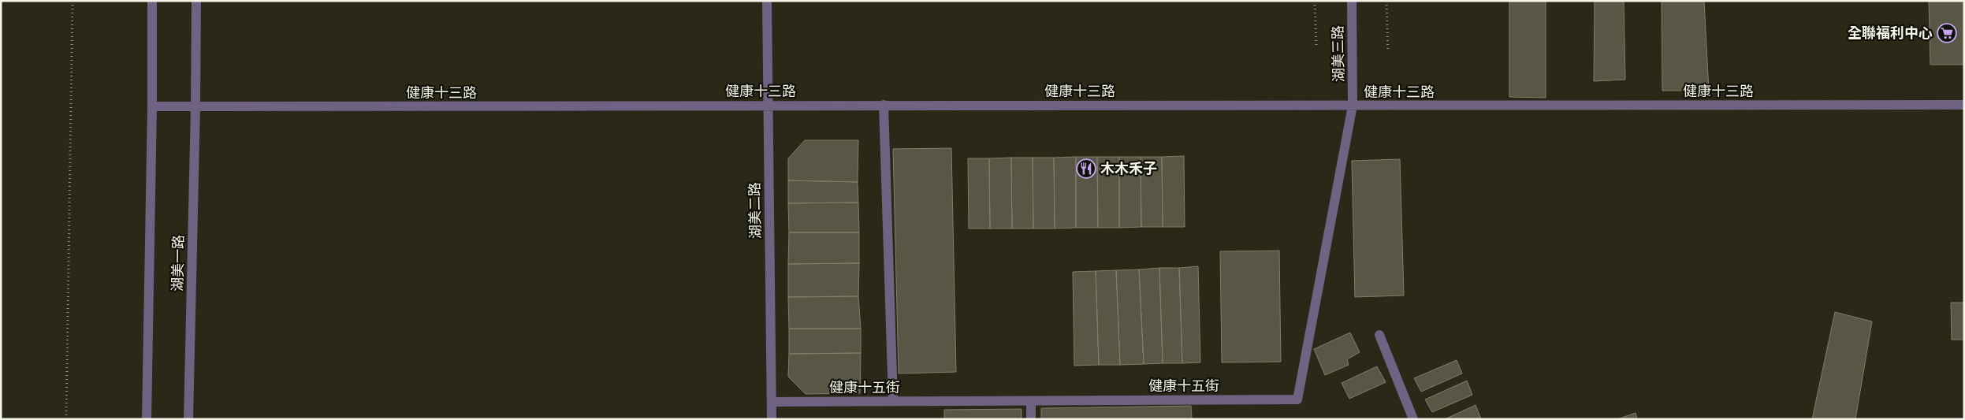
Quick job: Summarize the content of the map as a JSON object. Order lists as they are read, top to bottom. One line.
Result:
{"streets":{"street":["湖美三路","健康十三路","湖美二路","湖美一路","健康十五街"]},"crossings":[["湖美三路","健康十三路"],["湖美三路","健康十五街"],["健康十三路","湖美二路"],["健康十三路","湖美一路"],["健康十三路","健康十五街"],["湖美二路","健康十五街"]],"places":{"supermarket":["全聯福利中心"],"restaurant":["木木禾子"]}}
